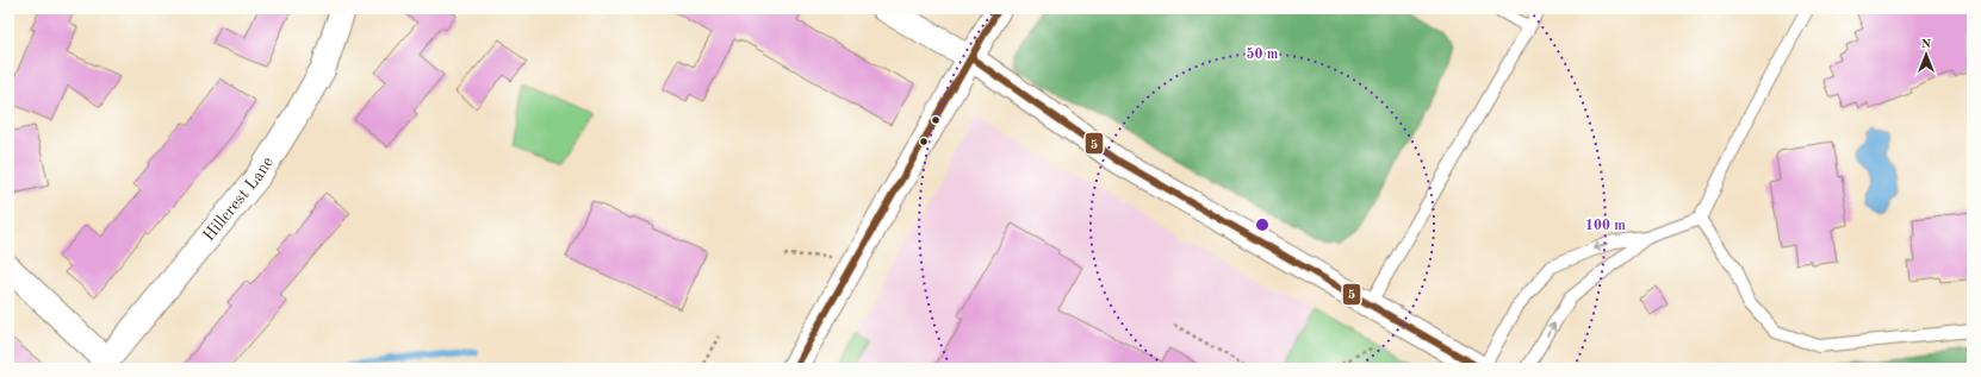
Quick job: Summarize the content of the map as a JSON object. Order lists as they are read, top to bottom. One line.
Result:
{"streets":{"street":["Hillcrest Lane"]},"lines":["transit line 5"],"north":"top","rings":["50 m","100 m"]}
